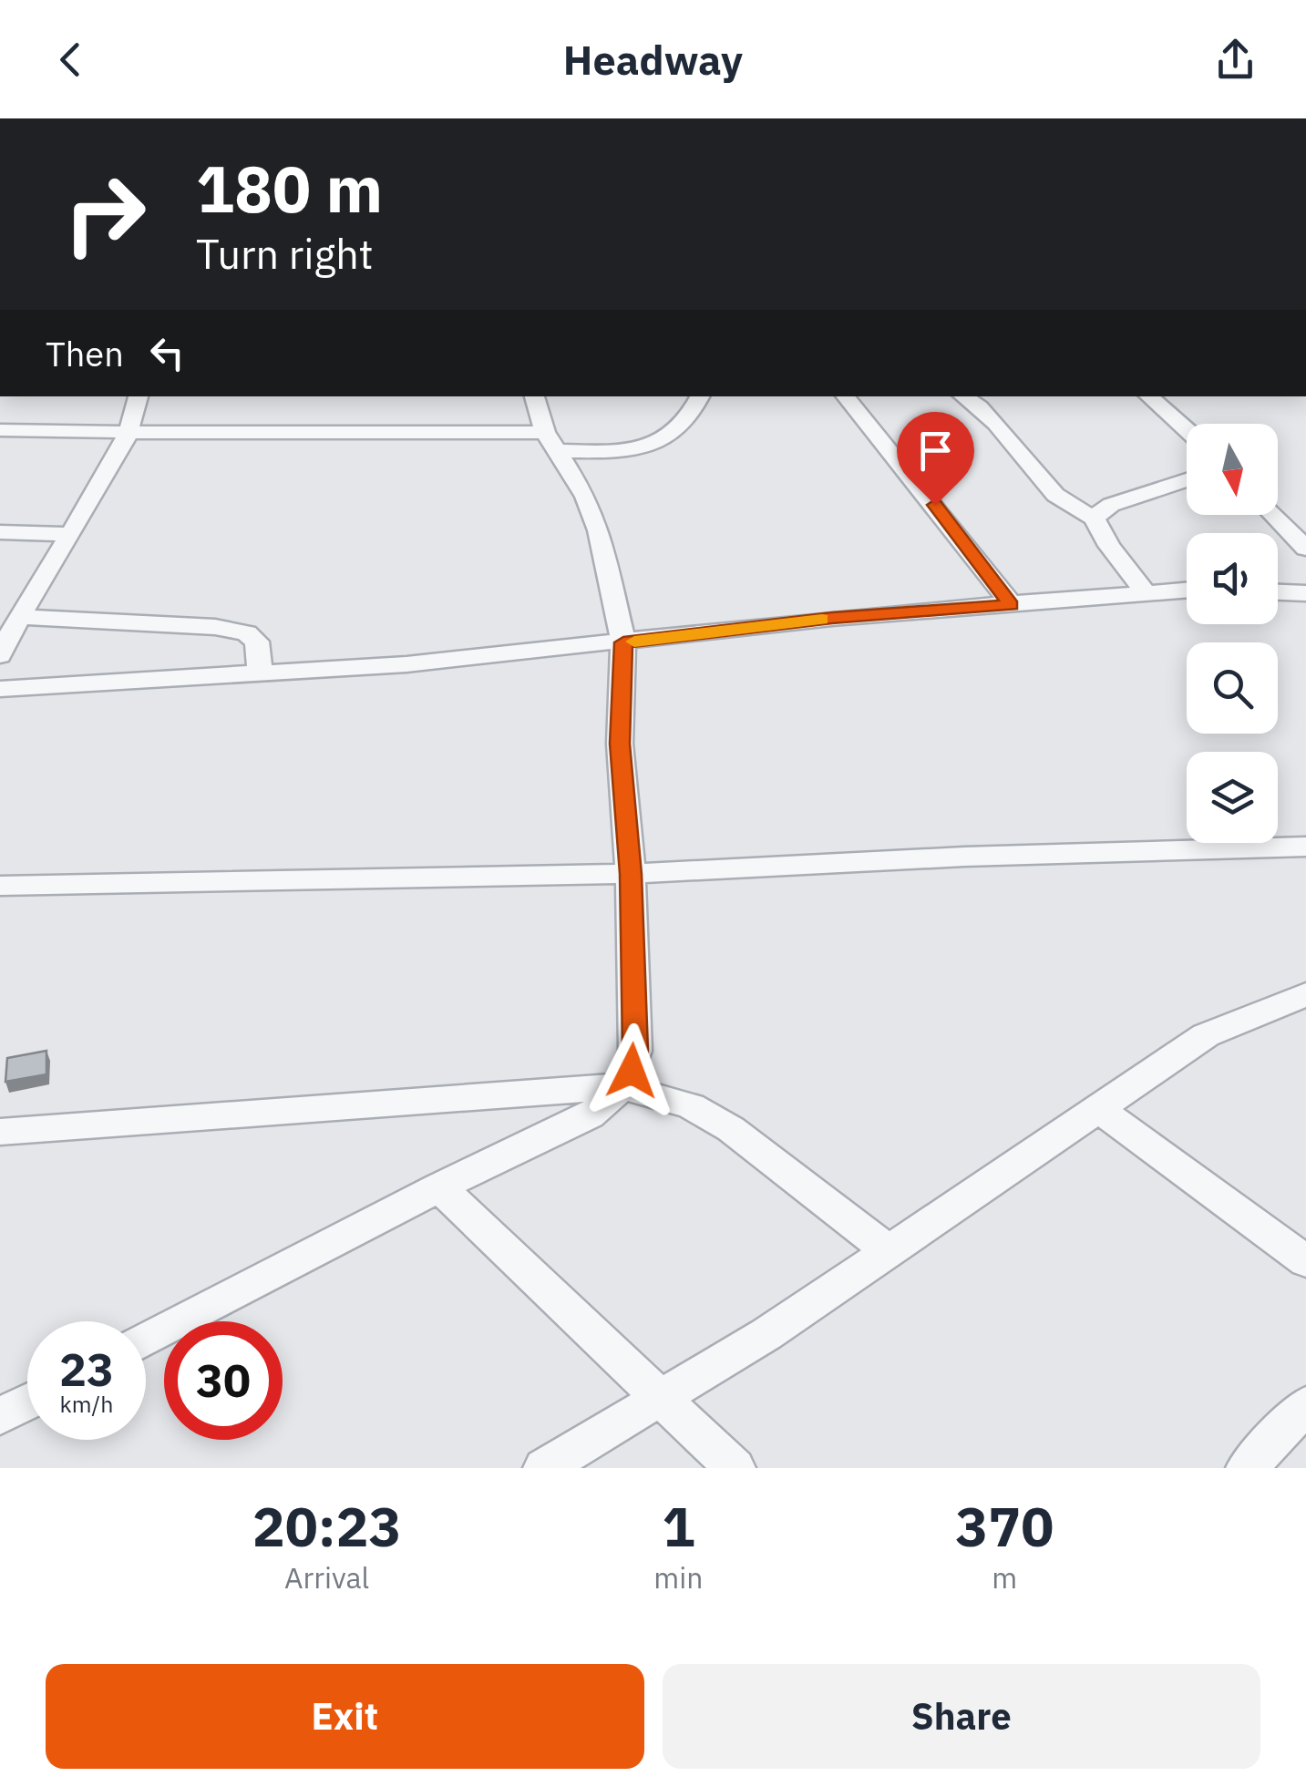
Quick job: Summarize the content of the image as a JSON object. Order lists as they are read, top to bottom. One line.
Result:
{"north":"bottom","page":{"header":"Headway","turn":["180 m","Turn right"],"then":"Then","speed":"23 km/h","limit":"30","eta":["20:23","Arrival","1","min","370","m"],"buttons":["Exit","Share"]}}
